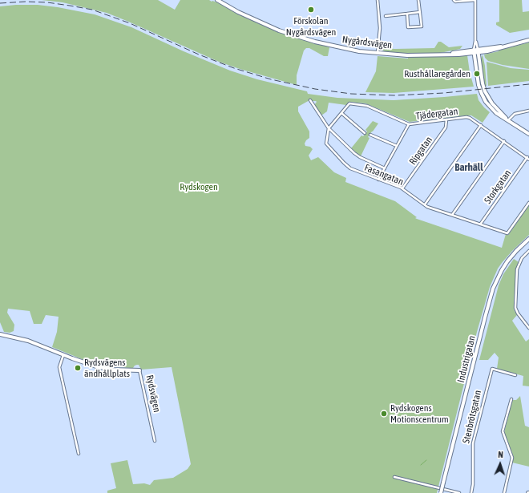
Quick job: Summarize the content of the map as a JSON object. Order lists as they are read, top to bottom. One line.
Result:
{"streets":{"street":["Nygårdsvägen","Tjädergatan","Ripgatan","Fasangatan","Storkgatan","Industrigatan","Rydsvägen","Stenbrötsgatan"]},"crossings":[["Tjädergatan","Ripgatan"],["Tjädergatan","Fasangatan"],["Tjädergatan","Storkgatan"],["Ripgatan","Fasangatan"],["Fasangatan","Storkgatan"]],"districts":["Barhäll"],"parks":["Rydskogen"],"places":["Förskolan Nygårdsvägen","Rusthållaregården","Rydsvägens ändhållplats","Rydskogens Motionscentrum"],"north":"top"}
